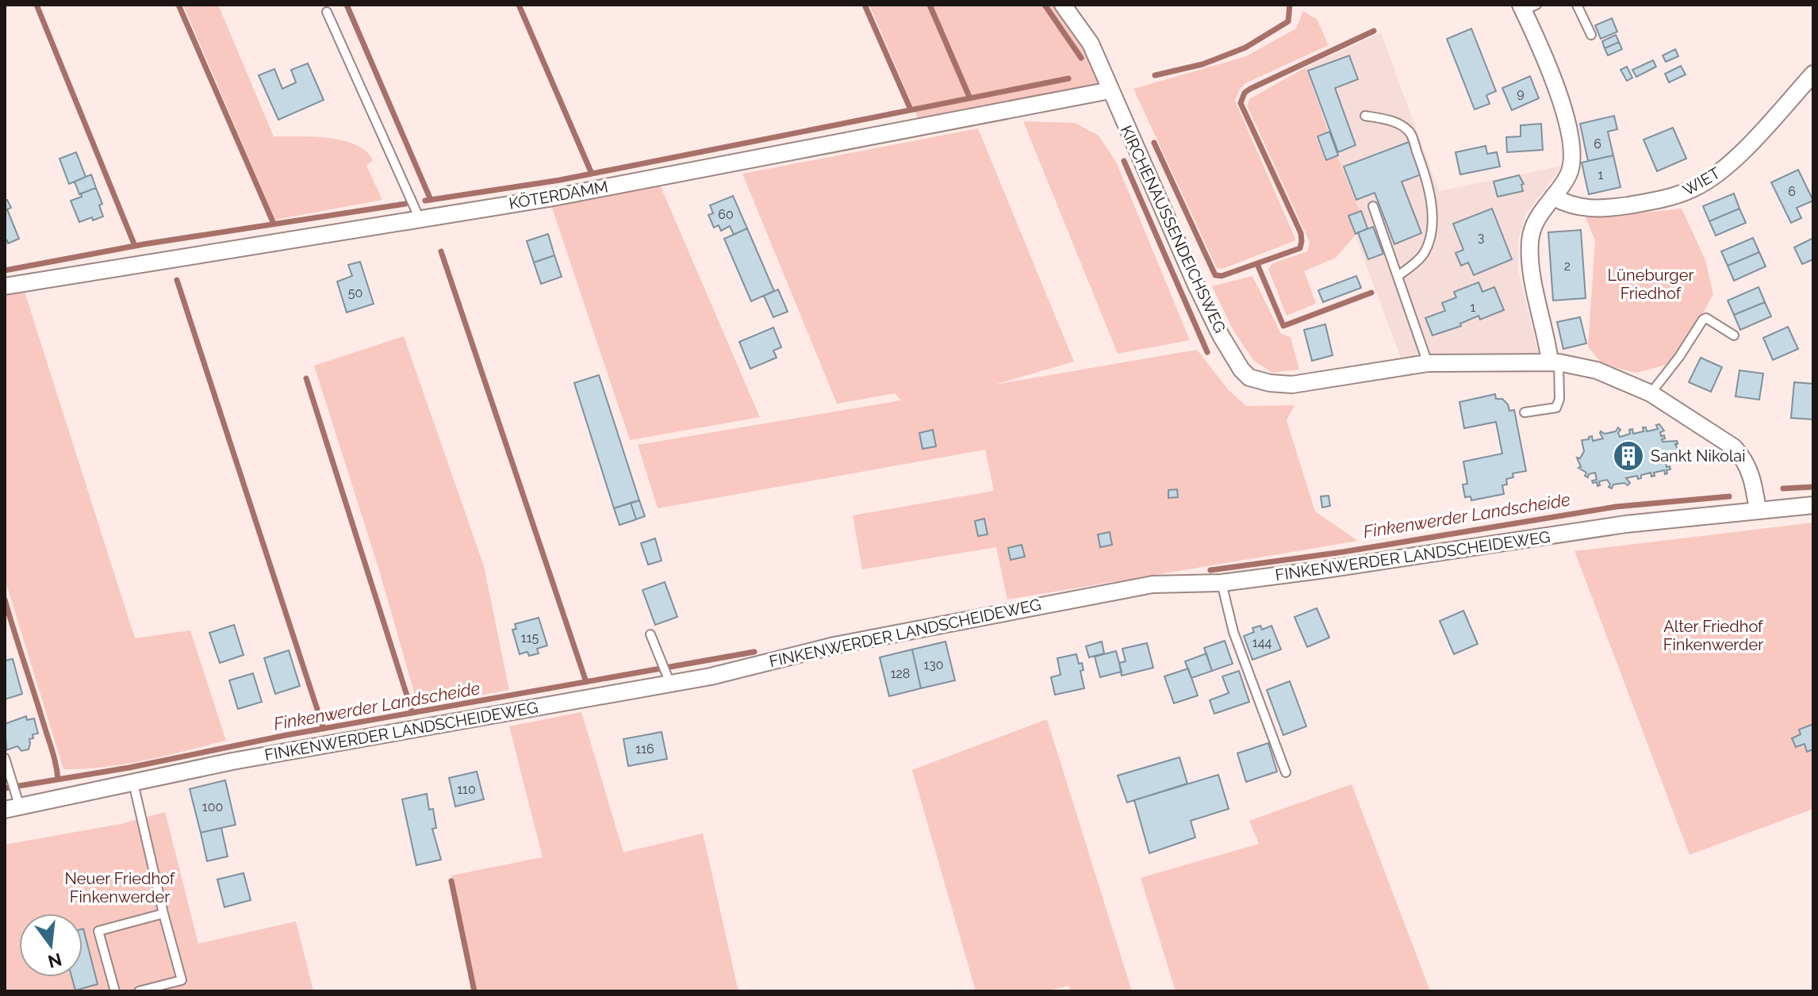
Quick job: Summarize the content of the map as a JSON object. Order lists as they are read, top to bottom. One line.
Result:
{"streets":{"street":["WIET","KÖTERDAMM","KIRCHENAUSSENDEICHSWEG","FINKENWERDER LANDSCHEIDEWEG"]},"crossings":[["KÖTERDAMM","KIRCHENAUSSENDEICHSWEG"],["KIRCHENAUSSENDEICHSWEG","FINKENWERDER LANDSCHEIDEWEG"]],"water":["Finkenwerder Landscheide"],"parks":["Lüneburger Friedhof","Alter Friedhof Finkenwerder","Neuer Friedhof Finkenwerder"],"places":{"building":["Sankt Nikolai"]},"house_numbers":["9","6","1","6","60","3","2","50","1","115","144","130","128","116","110","100"],"north":"bottom"}
